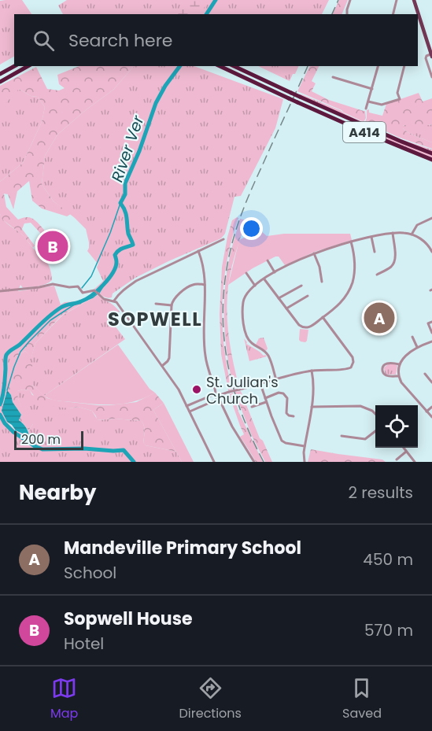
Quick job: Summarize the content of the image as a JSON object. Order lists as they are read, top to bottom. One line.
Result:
{"streets":{"highway":["A414"]},"districts":["SOPWELL"],"water":["River Ver"],"places":["St. Julian's Church"],"scale_bar":"200 m","page":{"search":"Search here","pins":["B","A"],"scale":"200 m","heading":["Nearby","2 results"],"list":[{"mark":"A","name":"Mandeville Primary School","note":"School","value":"450 m"},{"mark":"B","name":"Sopwell House","note":"Hotel","value":"570 m"}],"nav":["Map","Directions","Saved"]}}
